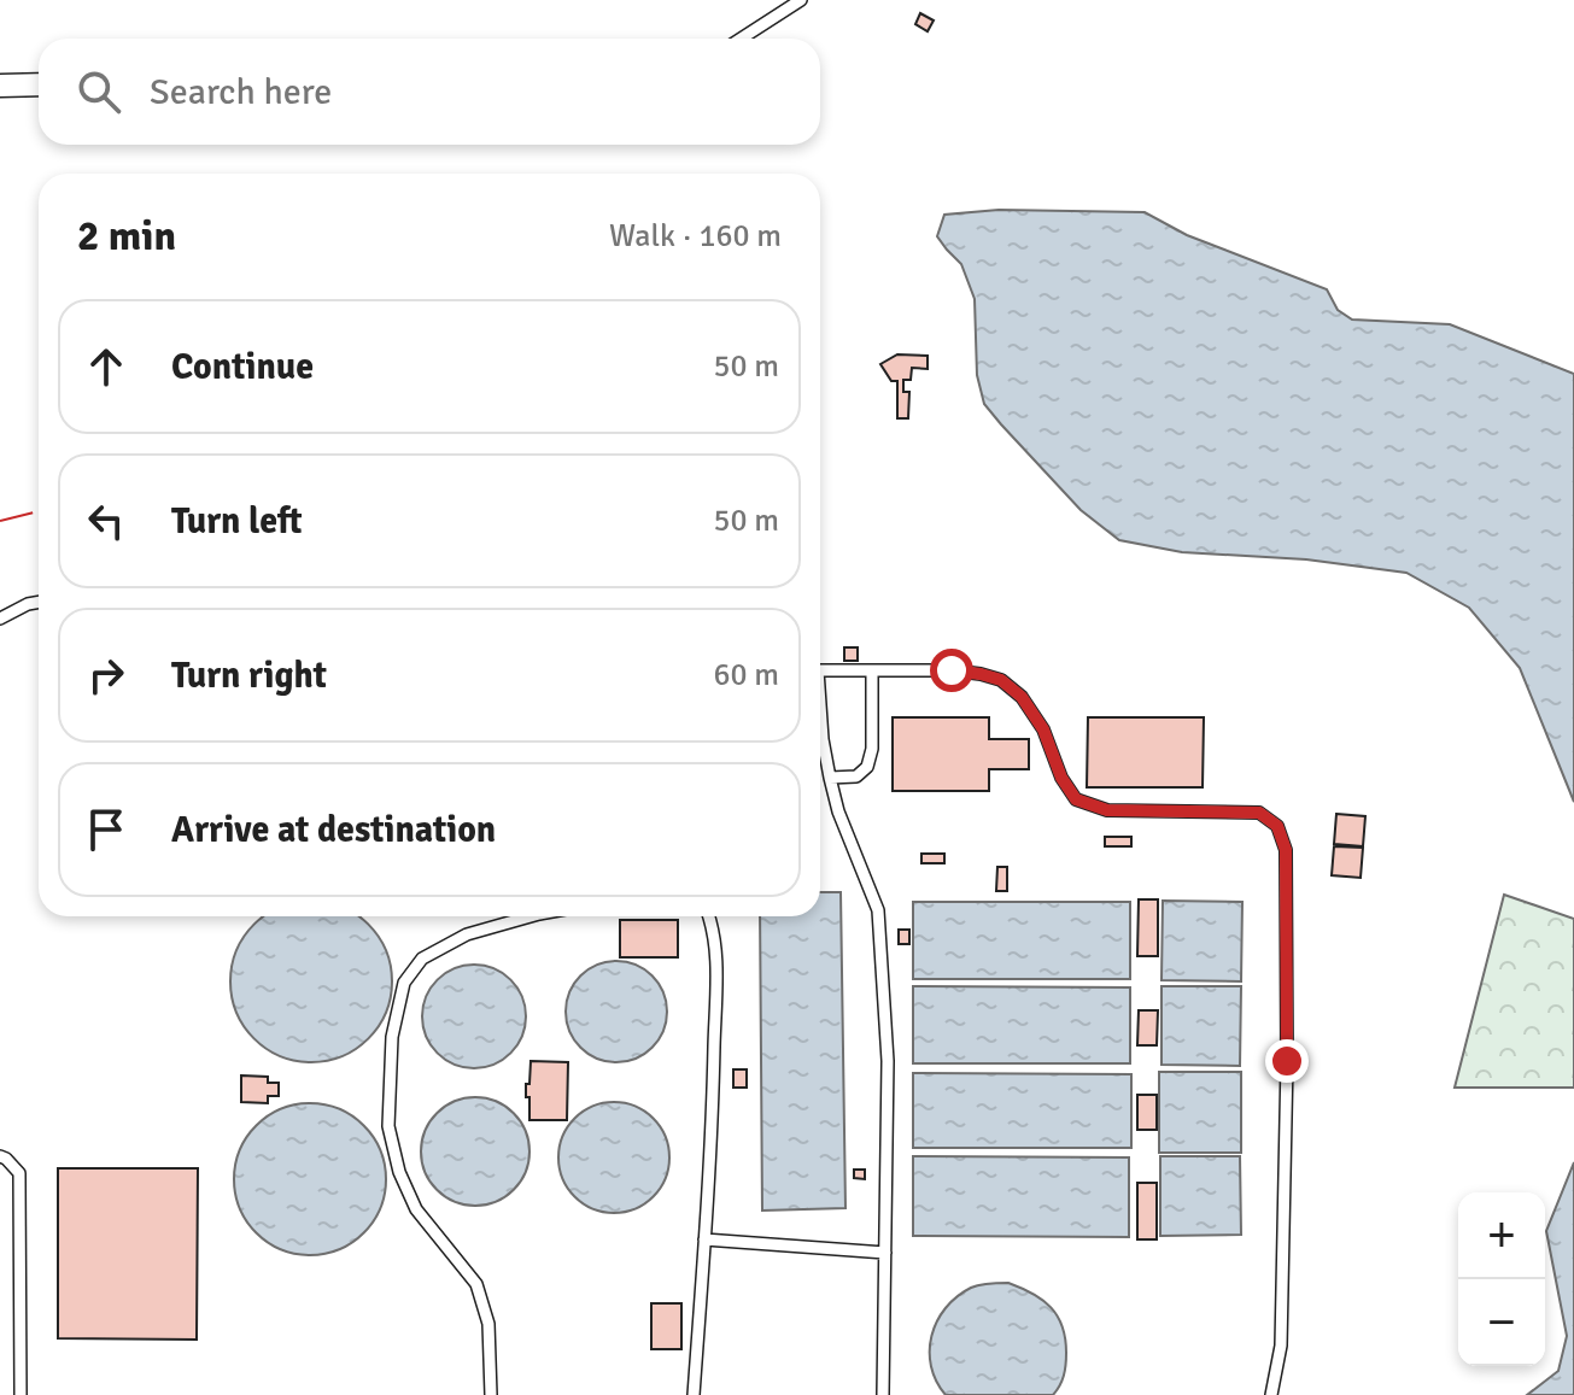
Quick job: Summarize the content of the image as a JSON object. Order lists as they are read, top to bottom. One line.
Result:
{"page":{"search":"Search here","heading":["2 min","Walk · 160 m"],"list":[["Continue","50 m"],["Turn left","50 m"],["Turn right","60 m"],"Arrive at destination"],"map_buttons":["+","−"]}}
